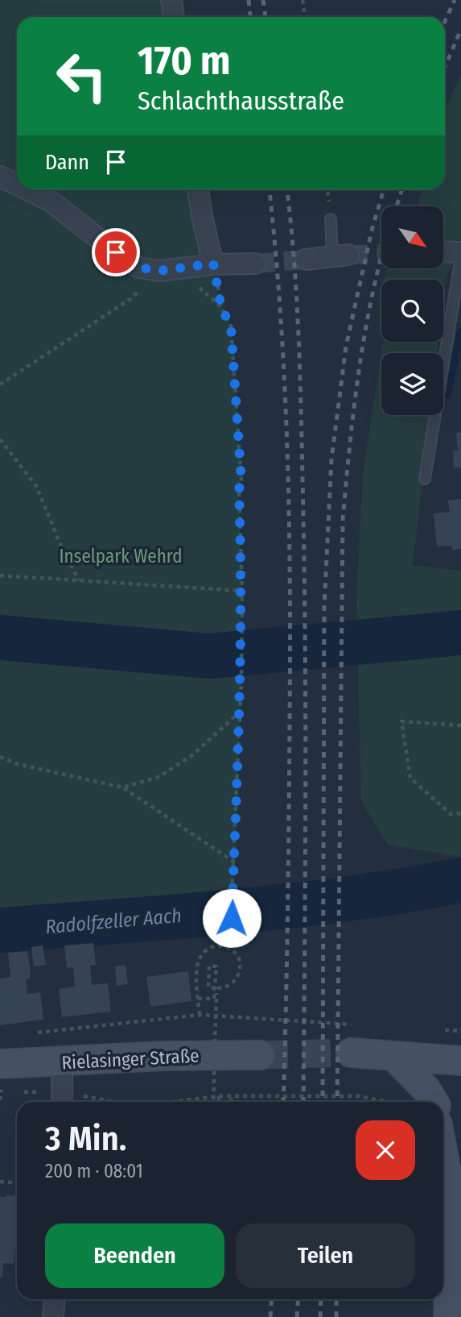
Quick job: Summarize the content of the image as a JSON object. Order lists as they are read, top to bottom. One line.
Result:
{"streets":{"main road":["Rielasinger Straße"]},"water":["Radolfzeller Aach"],"parks":["Inselpark Wehrd"],"north":"bottom right","page":{"turn":["170 m","Schlachthausstraße"],"then":"Dann","heading":["3 Min.","200 m · 08:01"],"buttons":["Beenden","Teilen"]}}
